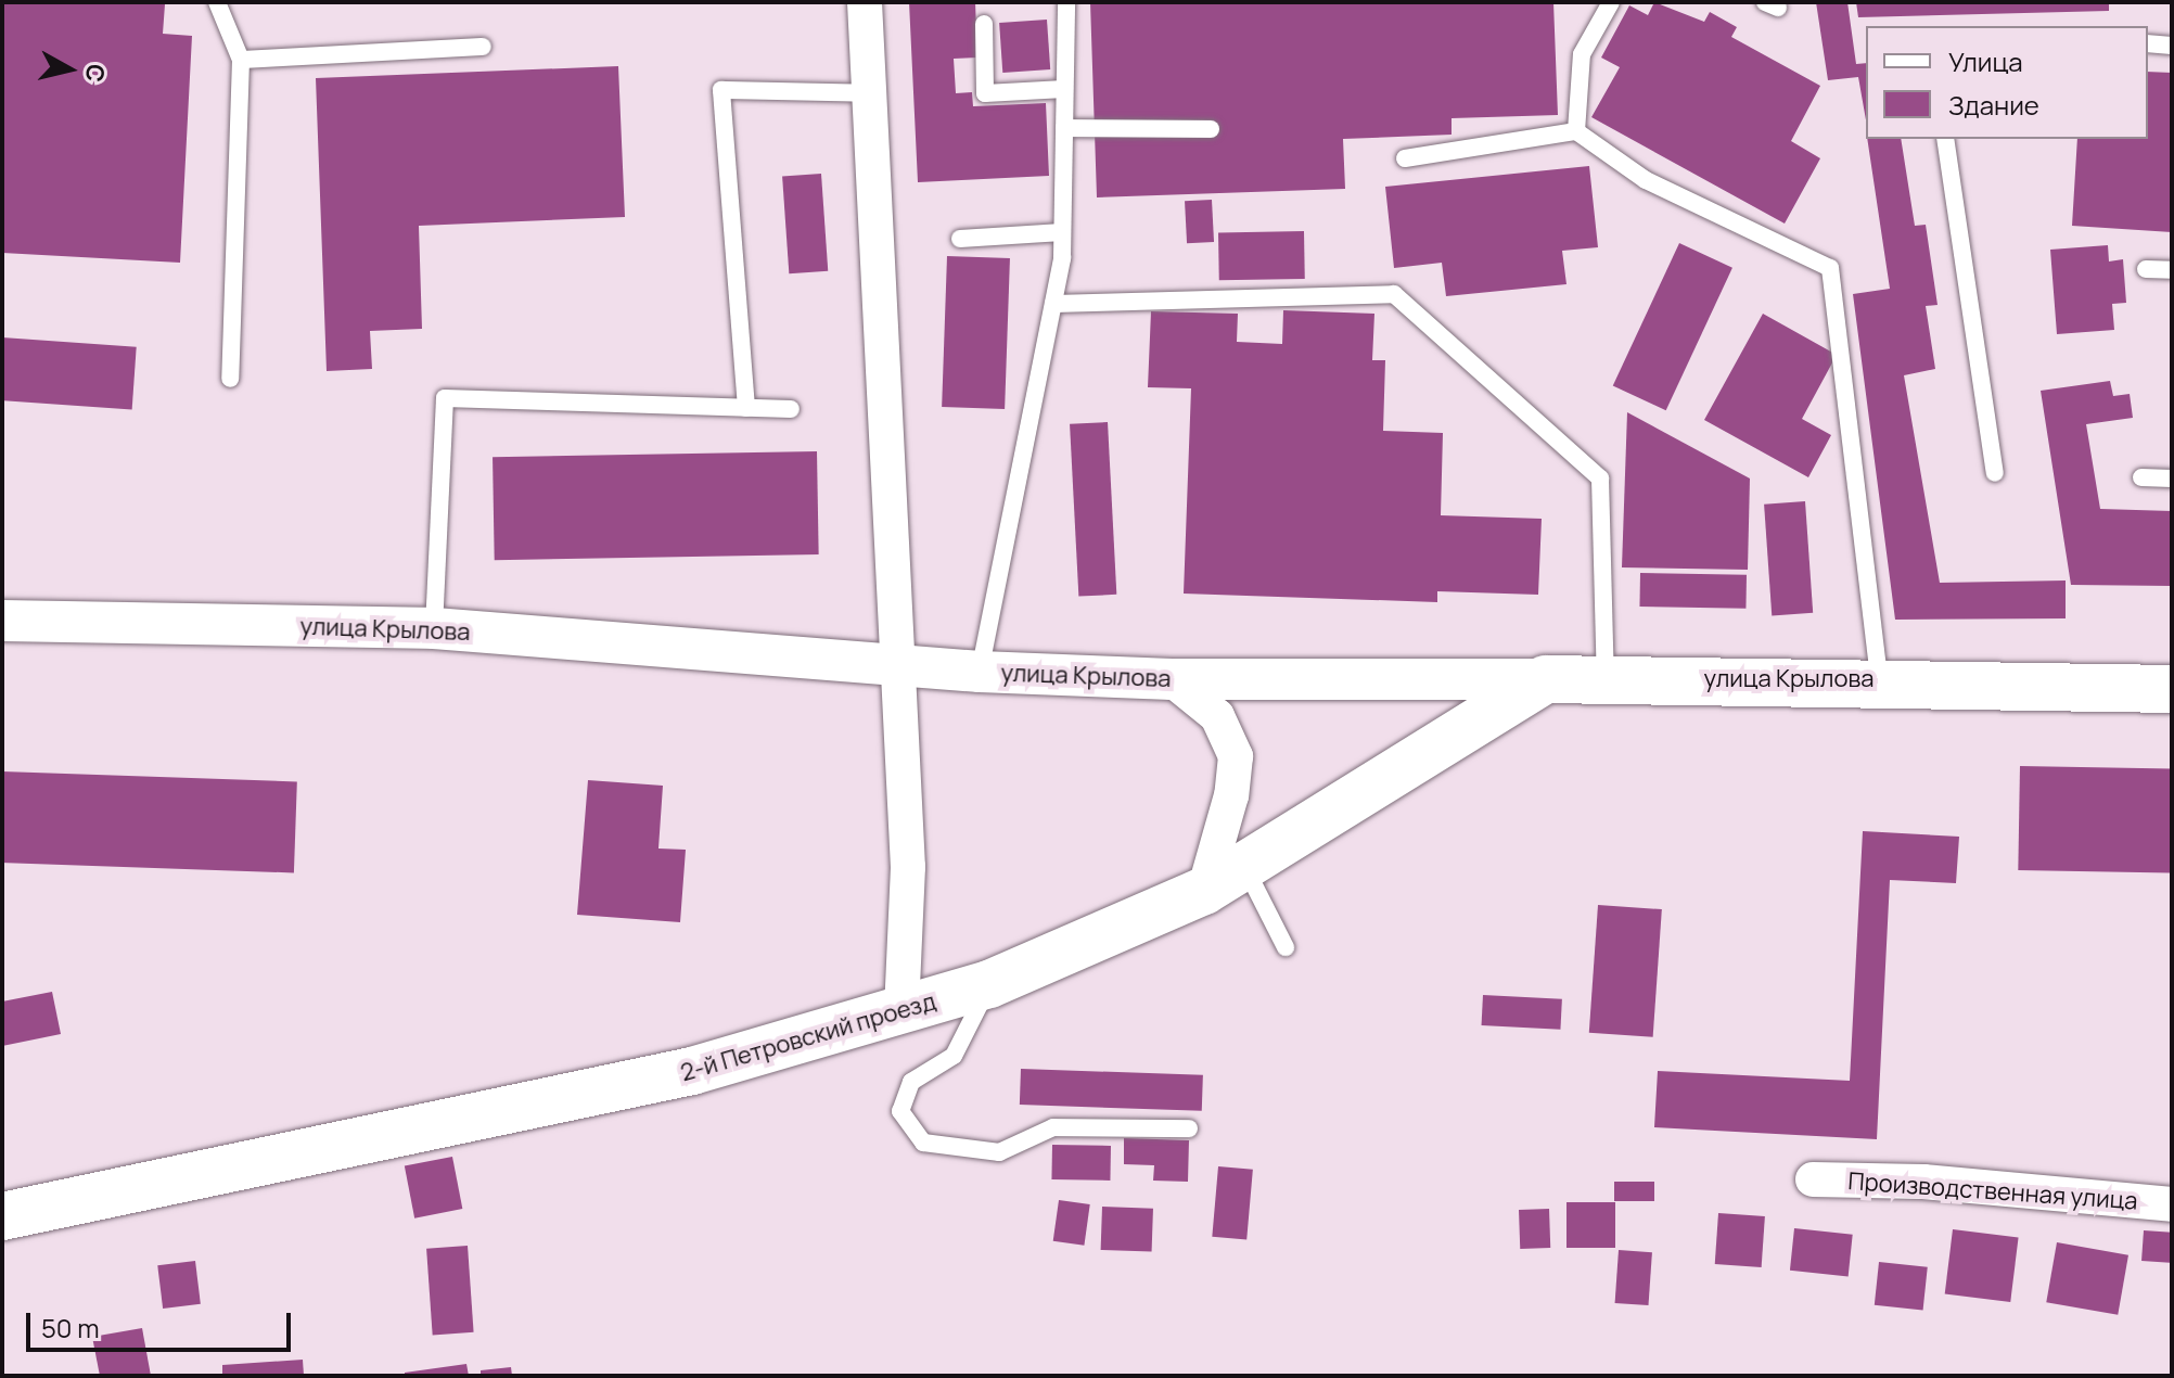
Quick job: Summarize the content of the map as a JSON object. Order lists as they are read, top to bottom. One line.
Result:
{"streets":{"main road":["улица Крылова","2-й Петровский проезд"],"street":["Производственная улица"]},"crossings":[["улица Крылова","2-й Петровский проезд"]],"legend":["Улица","Здание"],"scale_bar":"50 m","north":"right"}
